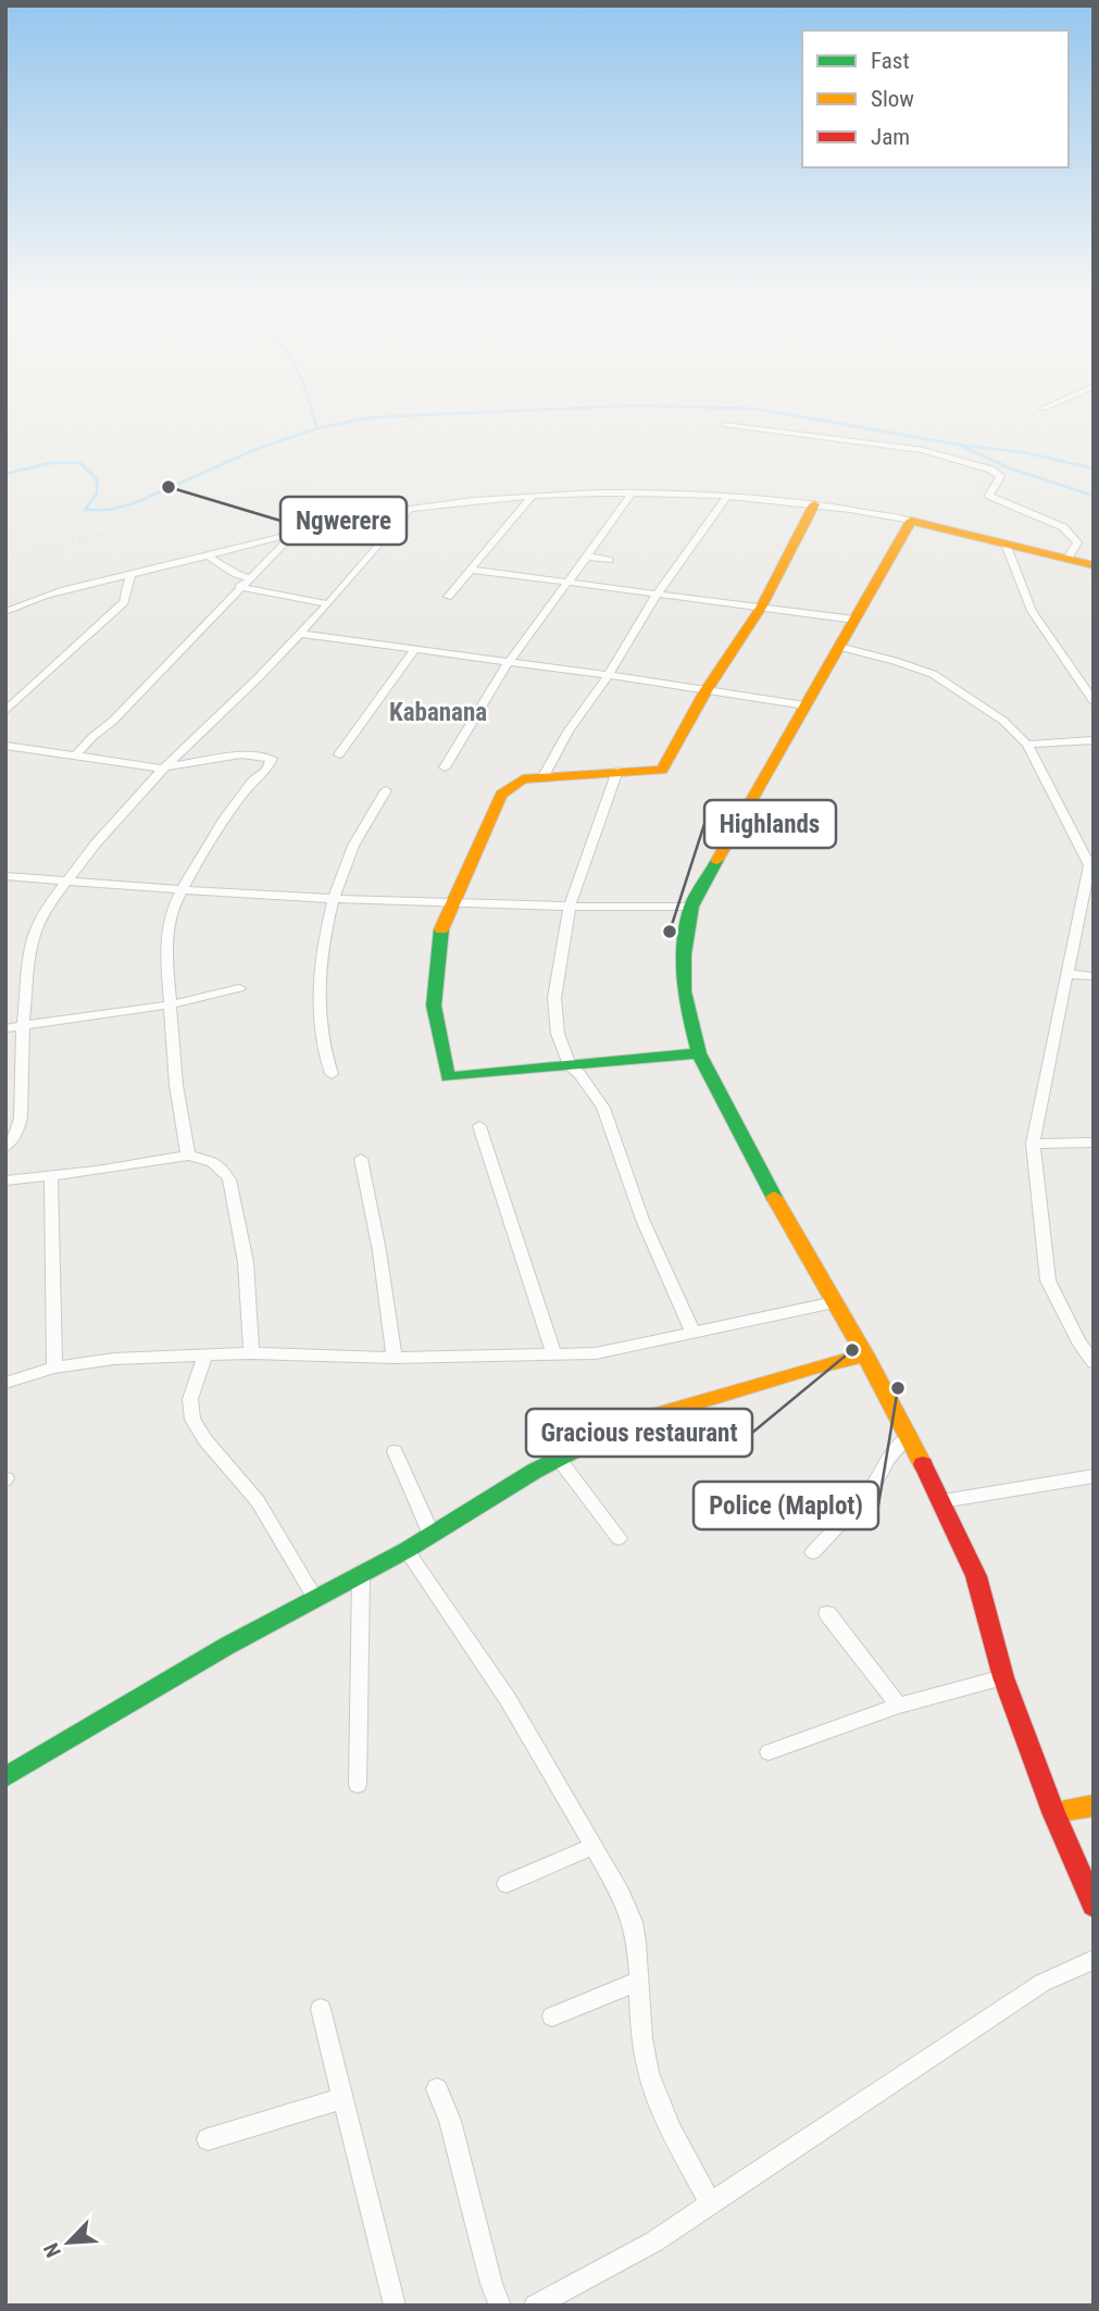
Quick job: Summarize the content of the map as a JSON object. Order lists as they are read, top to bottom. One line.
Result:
{"districts":["Kabanana"],"places":["Ngwerere","Highlands","Gracious restaurant","Police (Maplot)"],"legend":["Fast","Slow","Jam"],"north":"bottom left"}
